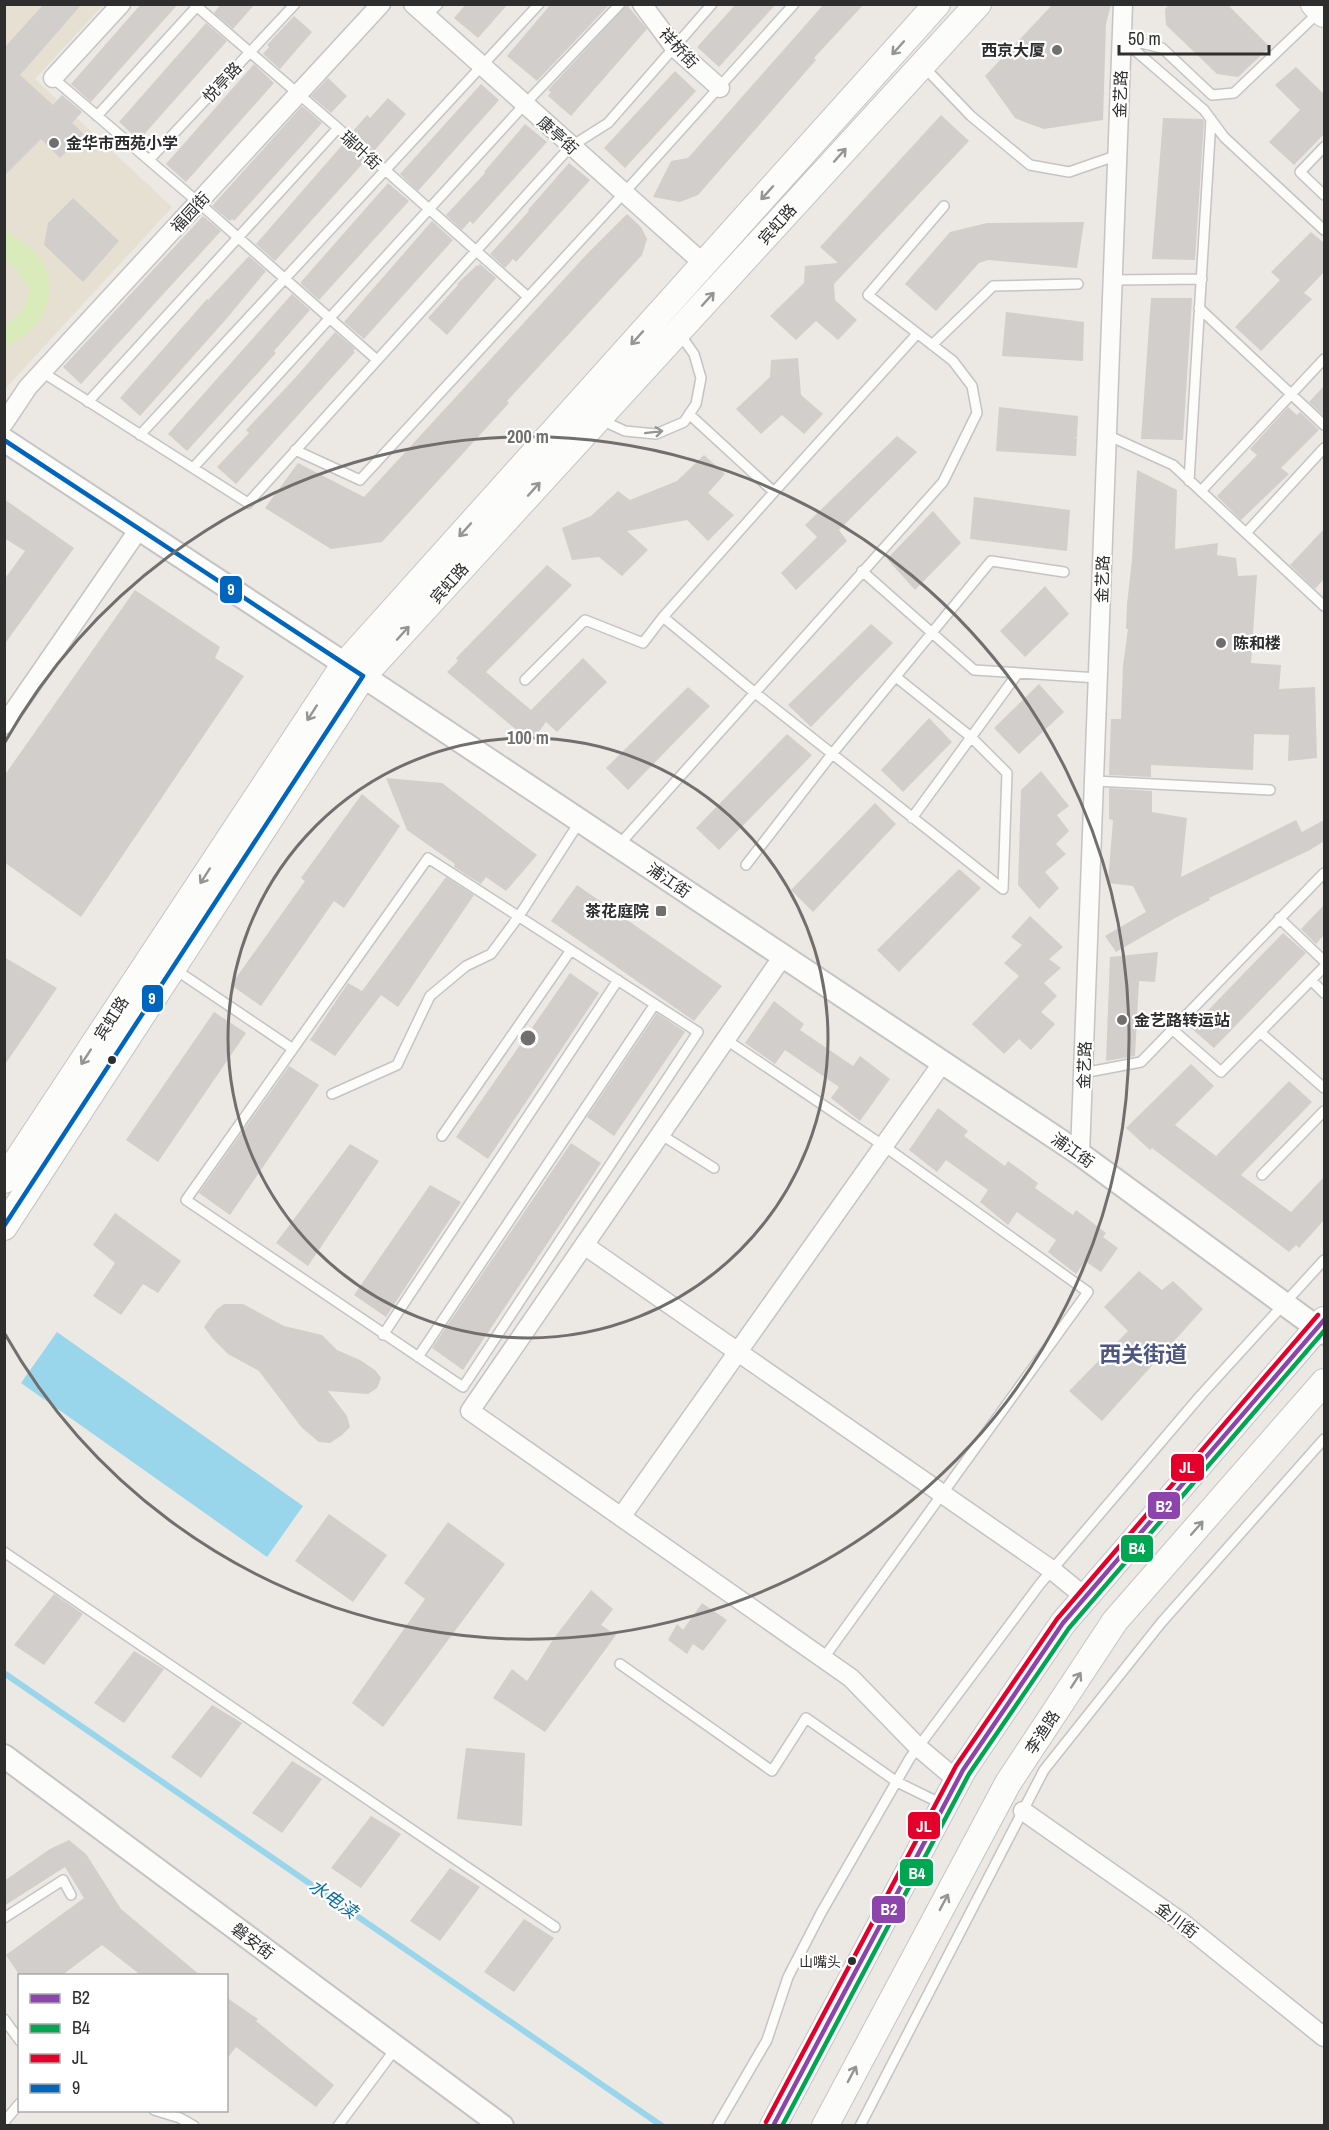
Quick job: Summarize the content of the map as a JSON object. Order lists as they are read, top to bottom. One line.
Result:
{"streets":{"main road":["宾虹路","李渔路"],"street":["祥桥街","金艺路","康亭街","福园街","浦江街","金川街","磐安街"],"lane":["悦亭路","瑞叶街"]},"crossings":[["悦亭路","瑞叶街"],["金艺路","浦江街"],["康亭街","宾虹路"],["瑞叶街","福园街"],["宾虹路","浦江街"]],"districts":["西关街道"],"water":["水电渎"],"places":{"other":["西京大厦","金华市西苑小学","陈和楼","金艺路转运站","山嘴头"],"transit":["茶花庭院"]},"lines":["transit line 9","transit line JL","transit line B2","transit line B4"],"legend":["B2","B4","JL","9"],"scale_bar":"50 m","rings":["200 m","100 m"]}
